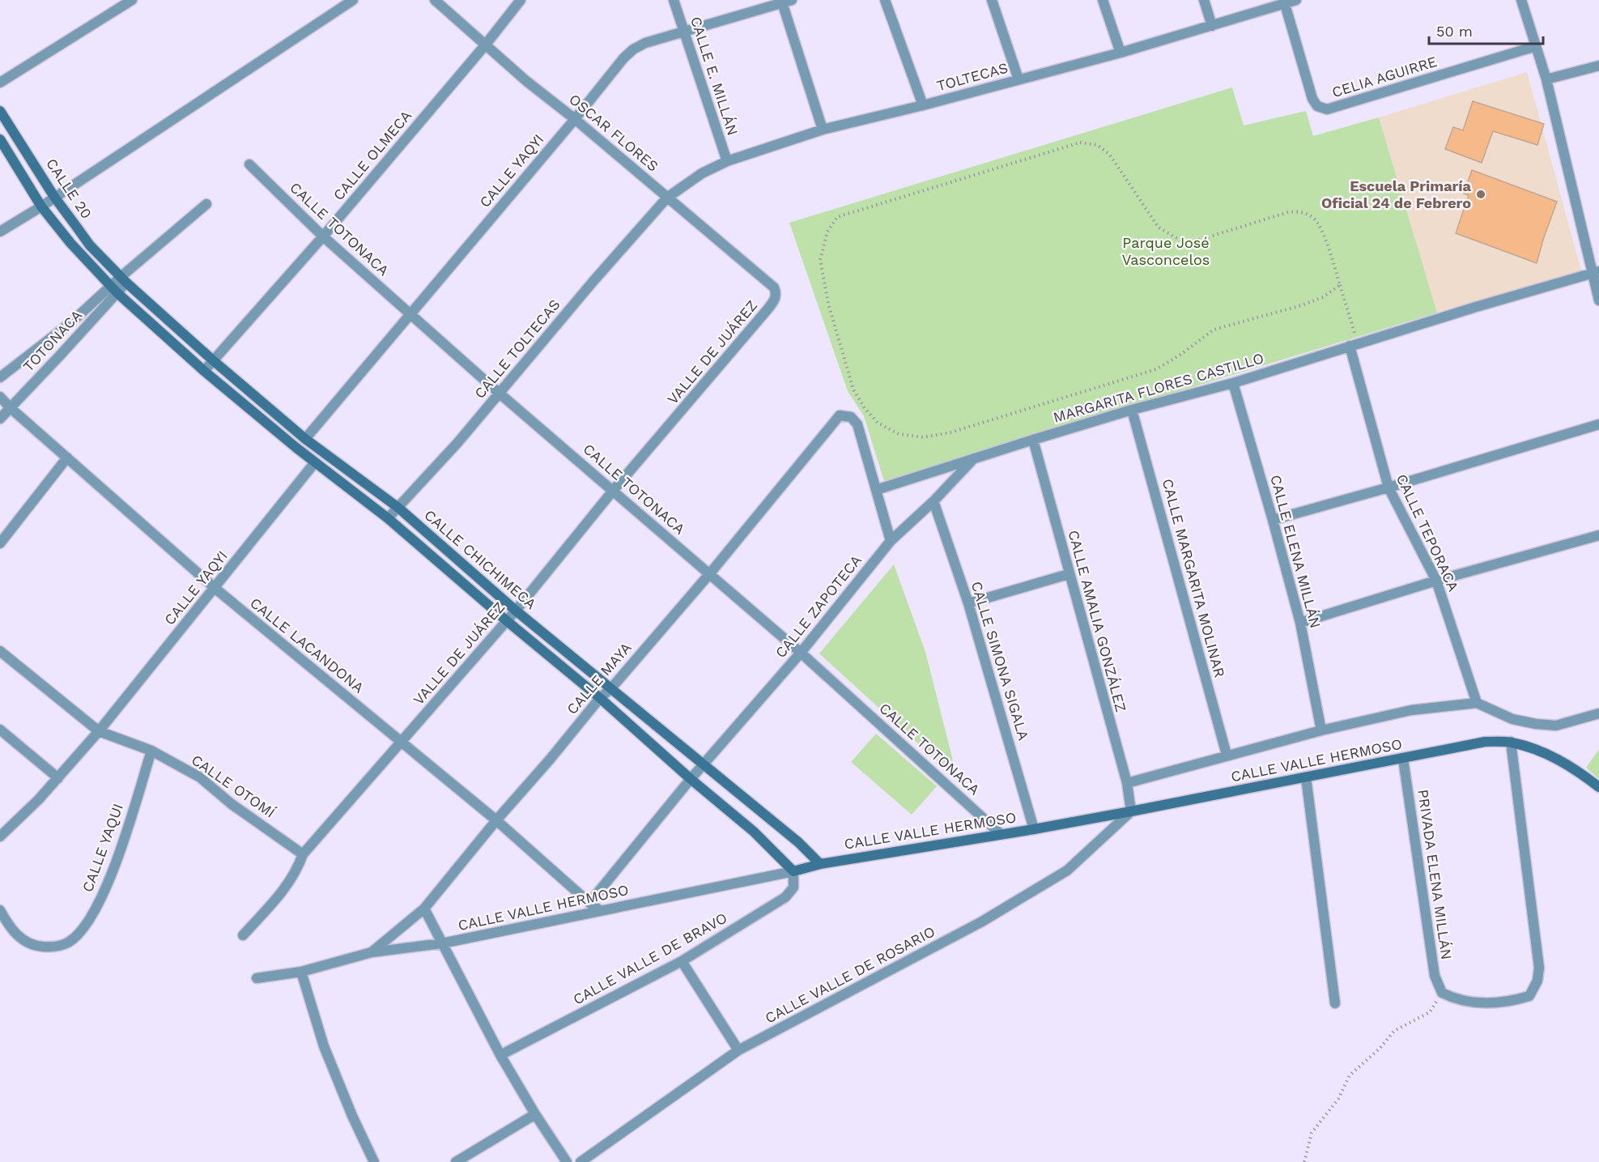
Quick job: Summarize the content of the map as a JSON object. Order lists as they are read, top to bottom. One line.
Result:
{"streets":{"main road":["CALLE 20","CALLE CHICHIMECA","CALLE VALLE HERMOSO"],"street":["CALLE E. MILLÁN","TOLTECAS","CELIA AGUIRRE","OSCAR FLORES","CALLE OLMECA","CALLE YAQYI","CALLE TOTONACA","TOTONACA","CALLE TOLTECAS","VALLE DE JUÁREZ","MARGARITA FLORES CASTILLO","CALLE TEPORACA","CALLE ELENA MILLÁN","CALLE MARGARITA MOLINAR","CALLE ZAPOTECA","CALLE AMALIA GONZÁLEZ","CALLE LACANDONA","CALLE SIMONA SIGALA","CALLE MAYA","CALLE OTOMÍ","CALLE YAQUI","PRIVADA ELENA MILLÁN","CALLE VALLE DE BRAVO","CALLE VALLE DE ROSARIO"]},"crossings":[["CALLE E. MILLÁN","TOLTECAS"],["CALLE E. MILLÁN","CALLE YAQYI"],["TOLTECAS","CELIA AGUIRRE"],["TOLTECAS","OSCAR FLORES"],["TOLTECAS","CALLE TOLTECAS"],["OSCAR FLORES","CALLE OLMECA"],["OSCAR FLORES","CALLE YAQYI"],["OSCAR FLORES","CALLE TOLTECAS"],["OSCAR FLORES","VALLE DE JUÁREZ"],["CALLE OLMECA","CALLE TOTONACA"],["CALLE OLMECA","CALLE CHICHIMECA"],["CALLE YAQYI","CALLE TOTONACA"],["CALLE YAQYI","CALLE CHICHIMECA"],["CALLE YAQYI","CALLE LACANDONA"],["CALLE YAQYI","CALLE OTOMÍ"],["CALLE 20","TOTONACA"],["CALLE 20","CALLE CHICHIMECA"],["CALLE TOTONACA","CALLE TOLTECAS"],["CALLE TOTONACA","VALLE DE JUÁREZ"],["CALLE TOTONACA","CALLE ZAPOTECA"],["CALLE TOTONACA","CALLE MAYA"],["CALLE TOTONACA","CALLE VALLE HERMOSO"],["TOTONACA","CALLE CHICHIMECA"],["TOTONACA","CALLE LACANDONA"],["CALLE TOLTECAS","CALLE CHICHIMECA"],["VALLE DE JUÁREZ","CALLE CHICHIMECA"],["VALLE DE JUÁREZ","CALLE LACANDONA"],["VALLE DE JUÁREZ","CALLE OTOMÍ"],["MARGARITA FLORES CASTILLO","CALLE TEPORACA"],["MARGARITA FLORES CASTILLO","CALLE ELENA MILLÁN"],["MARGARITA FLORES CASTILLO","CALLE MARGARITA MOLINAR"],["MARGARITA FLORES CASTILLO","CALLE ZAPOTECA"],["MARGARITA FLORES CASTILLO","CALLE AMALIA GONZÁLEZ"],["MARGARITA FLORES CASTILLO","CALLE MAYA"],["CALLE TEPORACA","CALLE VALLE HERMOSO"],["CALLE ELENA MILLÁN","CALLE VALLE HERMOSO"],["CALLE CHICHIMECA","CALLE ZAPOTECA"],["CALLE CHICHIMECA","CALLE MAYA"],["CALLE CHICHIMECA","CALLE VALLE HERMOSO"],["CALLE CHICHIMECA","CALLE VALLE DE BRAVO"],["CALLE MARGARITA MOLINAR","CALLE VALLE HERMOSO"],["CALLE ZAPOTECA","CALLE LACANDONA"],["CALLE ZAPOTECA","CALLE SIMONA SIGALA"],["CALLE AMALIA GONZÁLEZ","CALLE VALLE HERMOSO"],["CALLE AMALIA GONZÁLEZ","CALLE VALLE DE ROSARIO"],["CALLE LACANDONA","CALLE MAYA"],["CALLE LACANDONA","CALLE VALLE HERMOSO"],["CALLE SIMONA SIGALA","CALLE VALLE HERMOSO"],["CALLE MAYA","CALLE VALLE HERMOSO"],["CALLE VALLE HERMOSO","PRIVADA ELENA MILLÁN"],["CALLE VALLE HERMOSO","CALLE VALLE DE BRAVO"],["CALLE VALLE HERMOSO","CALLE VALLE DE ROSARIO"],["CALLE OTOMÍ","CALLE YAQUI"]],"parks":["Parque José Vasconcelos"],"places":["Escuela Primaría Oficial 24 de Febrero"],"scale_bar":"50 m"}
